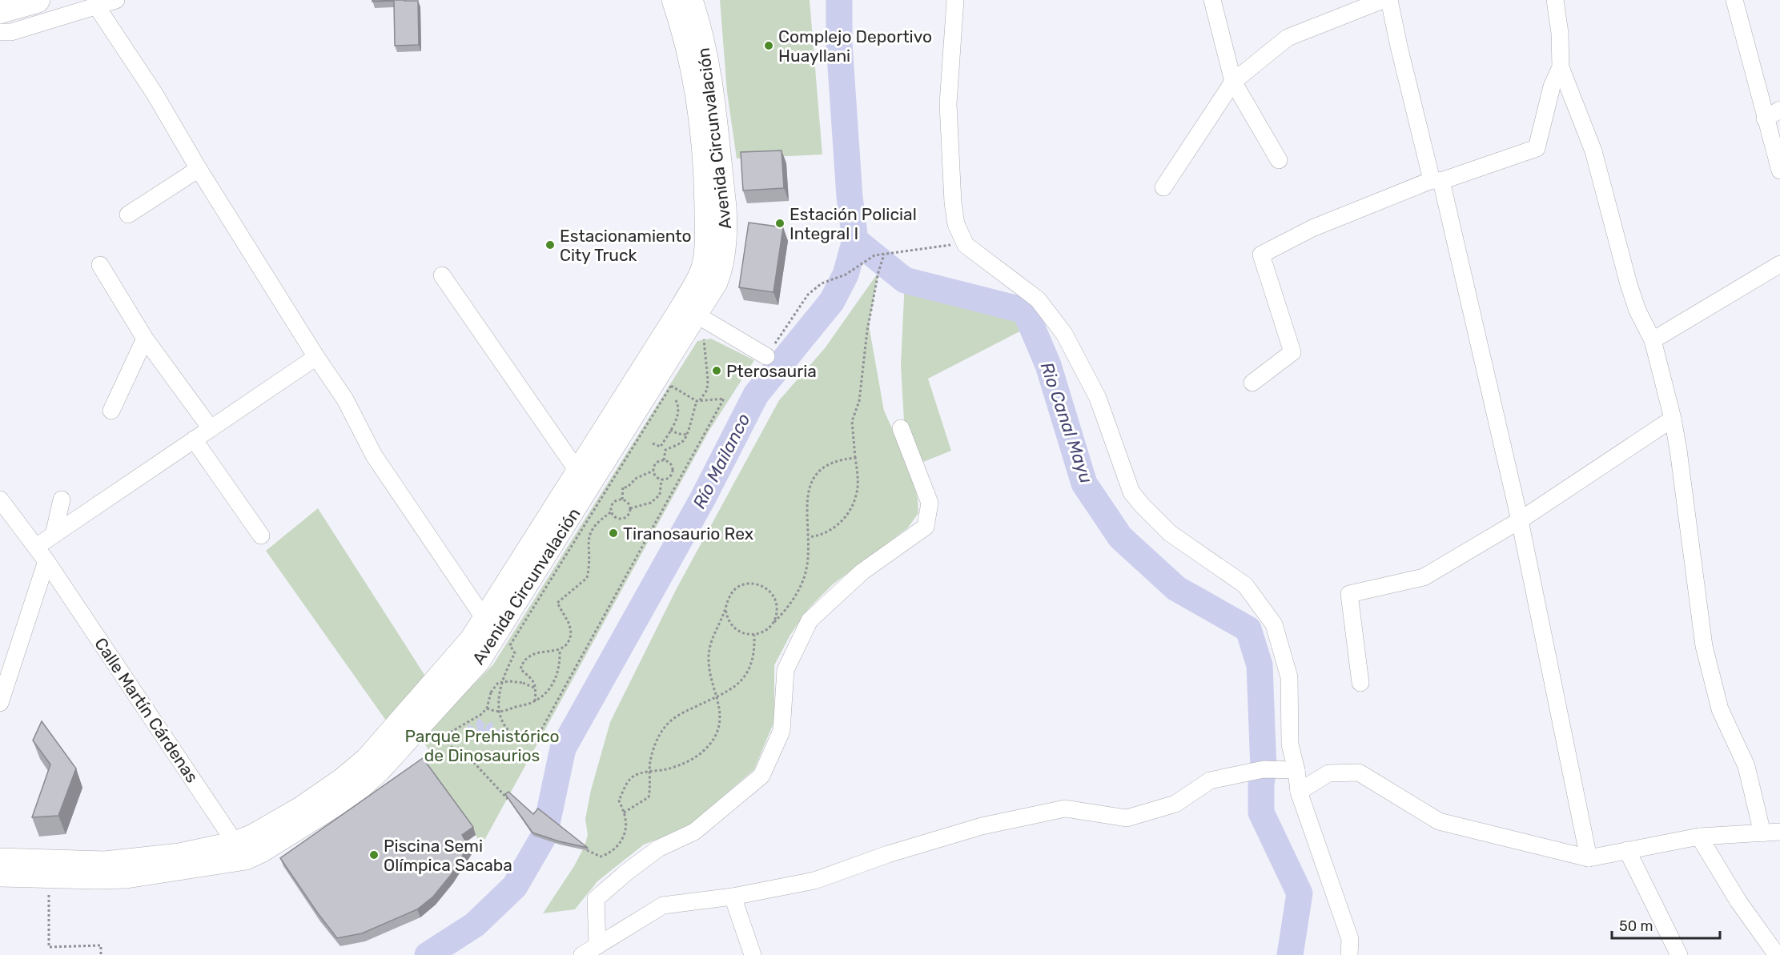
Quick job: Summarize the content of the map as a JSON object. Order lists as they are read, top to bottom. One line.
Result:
{"streets":{"main road":["Avenida Circunvalación"],"street":["Calle Martín Cárdenas"]},"crossings":[["Avenida Circunvalación","Calle Martín Cárdenas"]],"water":["Rio Canal Mayu","Río Mailanco"],"parks":["Parque Prehistórico de Dinosaurios"],"places":["Complejo Deportivo Huayllani","Estación Policial Integral I","Estacionamiento City Truck","Pterosauria","Tiranosaurio Rex","Piscina Semi Olímpica Sacaba"],"scale_bar":"50 m"}
